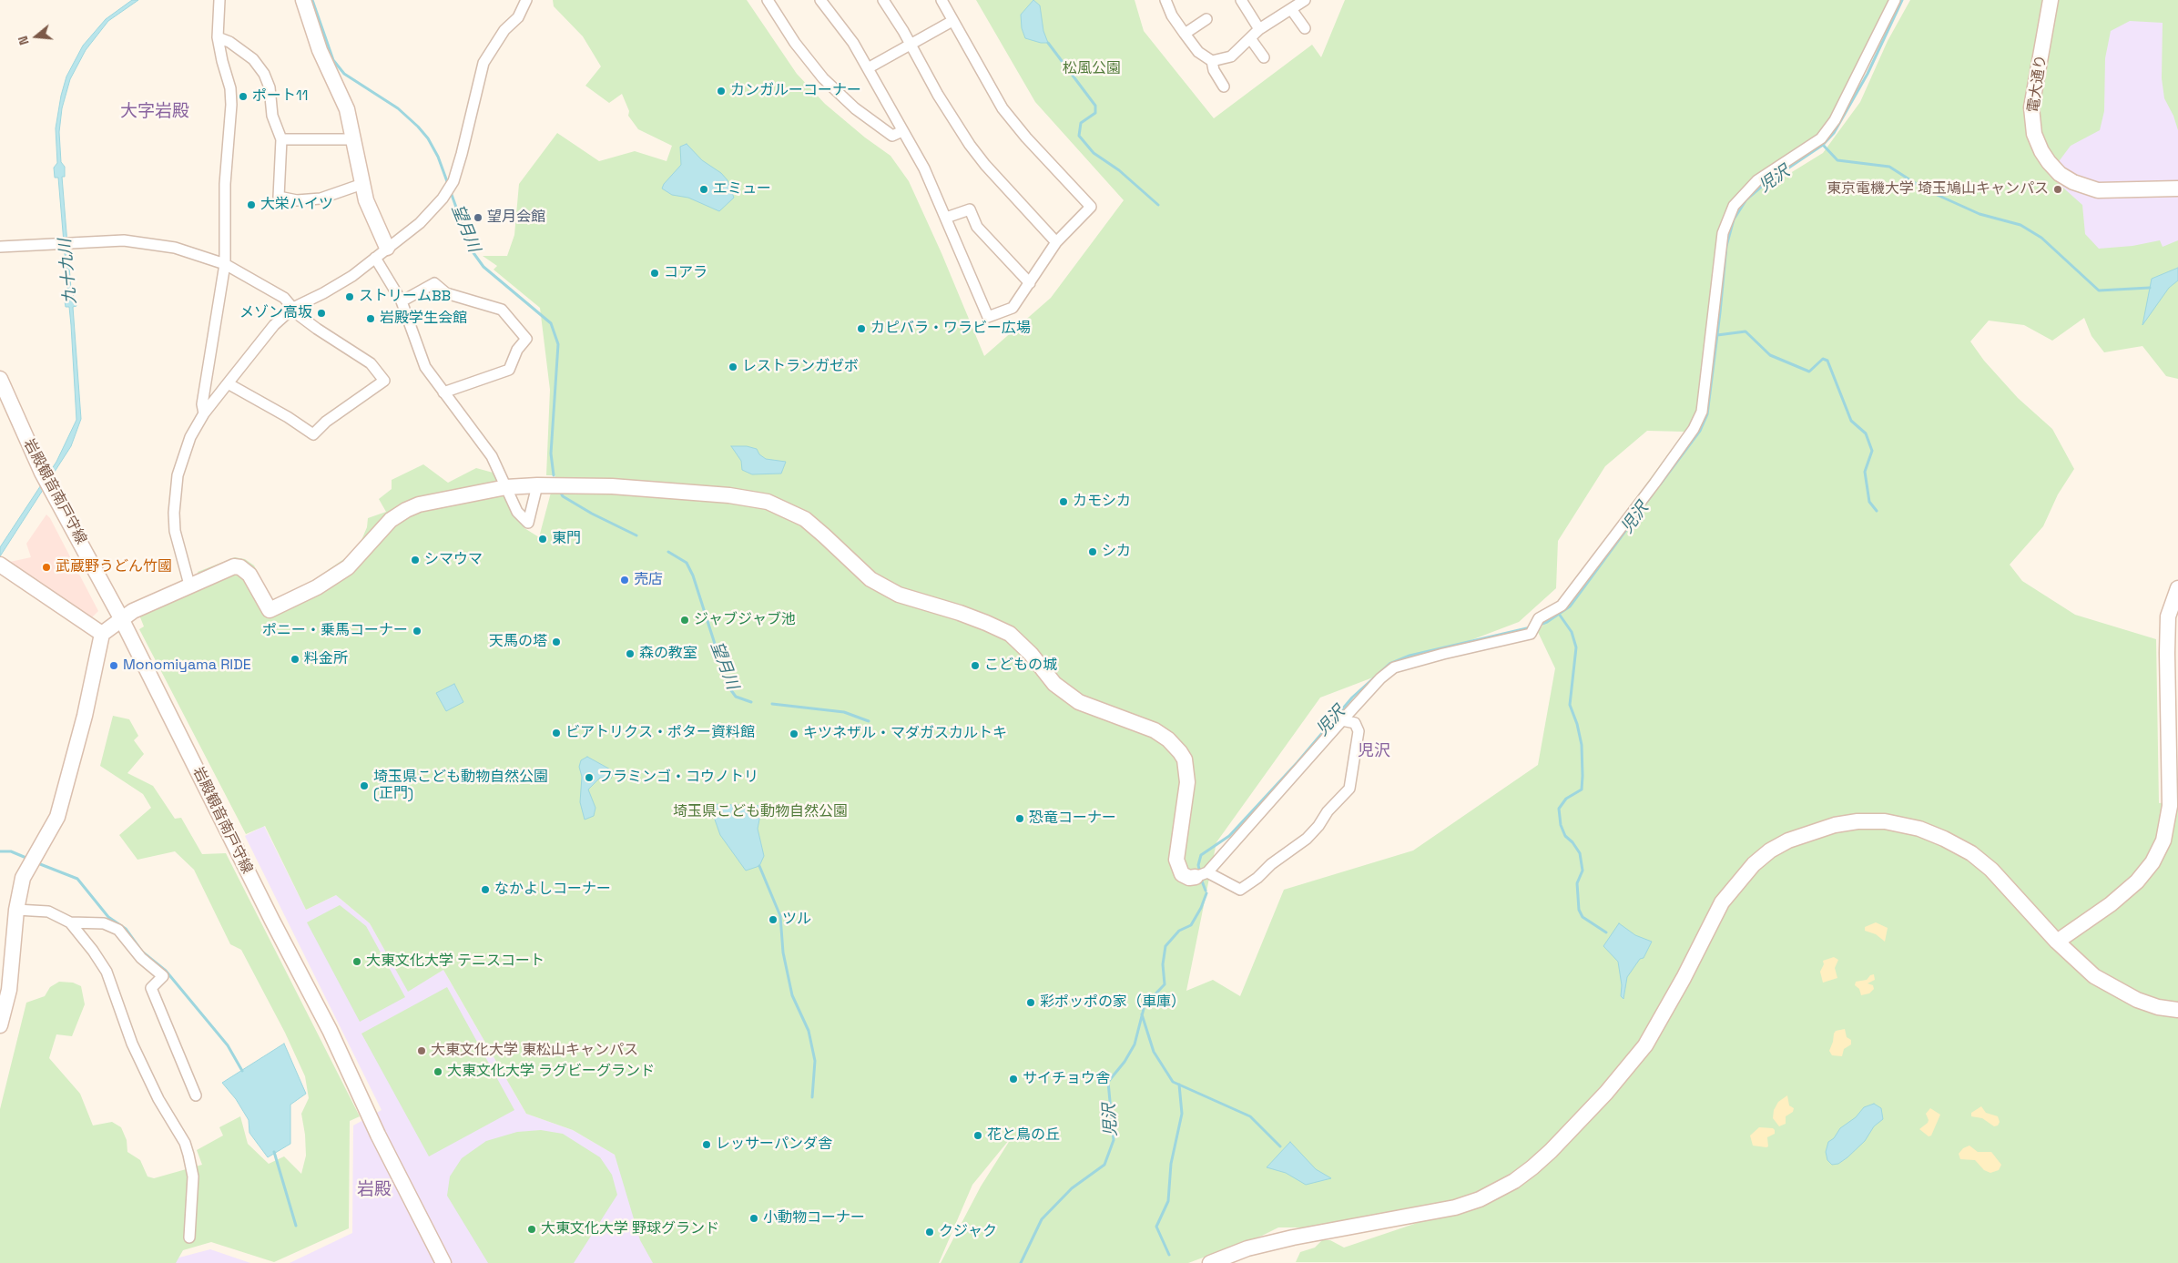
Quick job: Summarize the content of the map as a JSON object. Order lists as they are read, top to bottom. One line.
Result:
{"streets":{"street":["電大通り","岩殿観音南戸守線"]},"districts":["大字岩殿","児沢","岩殿"],"water":["児沢","望月川","九十九川"],"parks":["松風公園","埼玉県こども動物自然公園"],"places":["カンガルーコーナー","ポート11","エミュー","東京電機大学 埼玉鳩山キャンパス","大栄ハイツ","望月会館","コアラ","ストリームBB","メゾン高坂","岩殿学生会館","カピバラ・ワラビー広場","レストランガゼボ","カモシカ","東門","シカ","シマウマ","武蔵野うどん竹國","売店","ジャブジャブ池","ポニー・乗馬コーナー","天馬の塔","森の教室","料金所","Monomiyama RIDE","こどもの城","ビアトリクス・ポター資料館","キツネザル・マダガスカルトキ","フラミンゴ・コウノトリ","埼玉県こども動物自然公園 (正門)","恐竜コーナー","なかよしコーナー","ツル","大東文化大学 テニスコート","彩ポッポの家（車庫）","大東文化大学 東松山キャンパス","大東文化大学 ラグビーグランド","サイチョウ舎","花と鳥の丘","レッサーパンダ舎","小動物コーナー","大東文化大学 野球グランド","クジャク"],"north":"left"}
